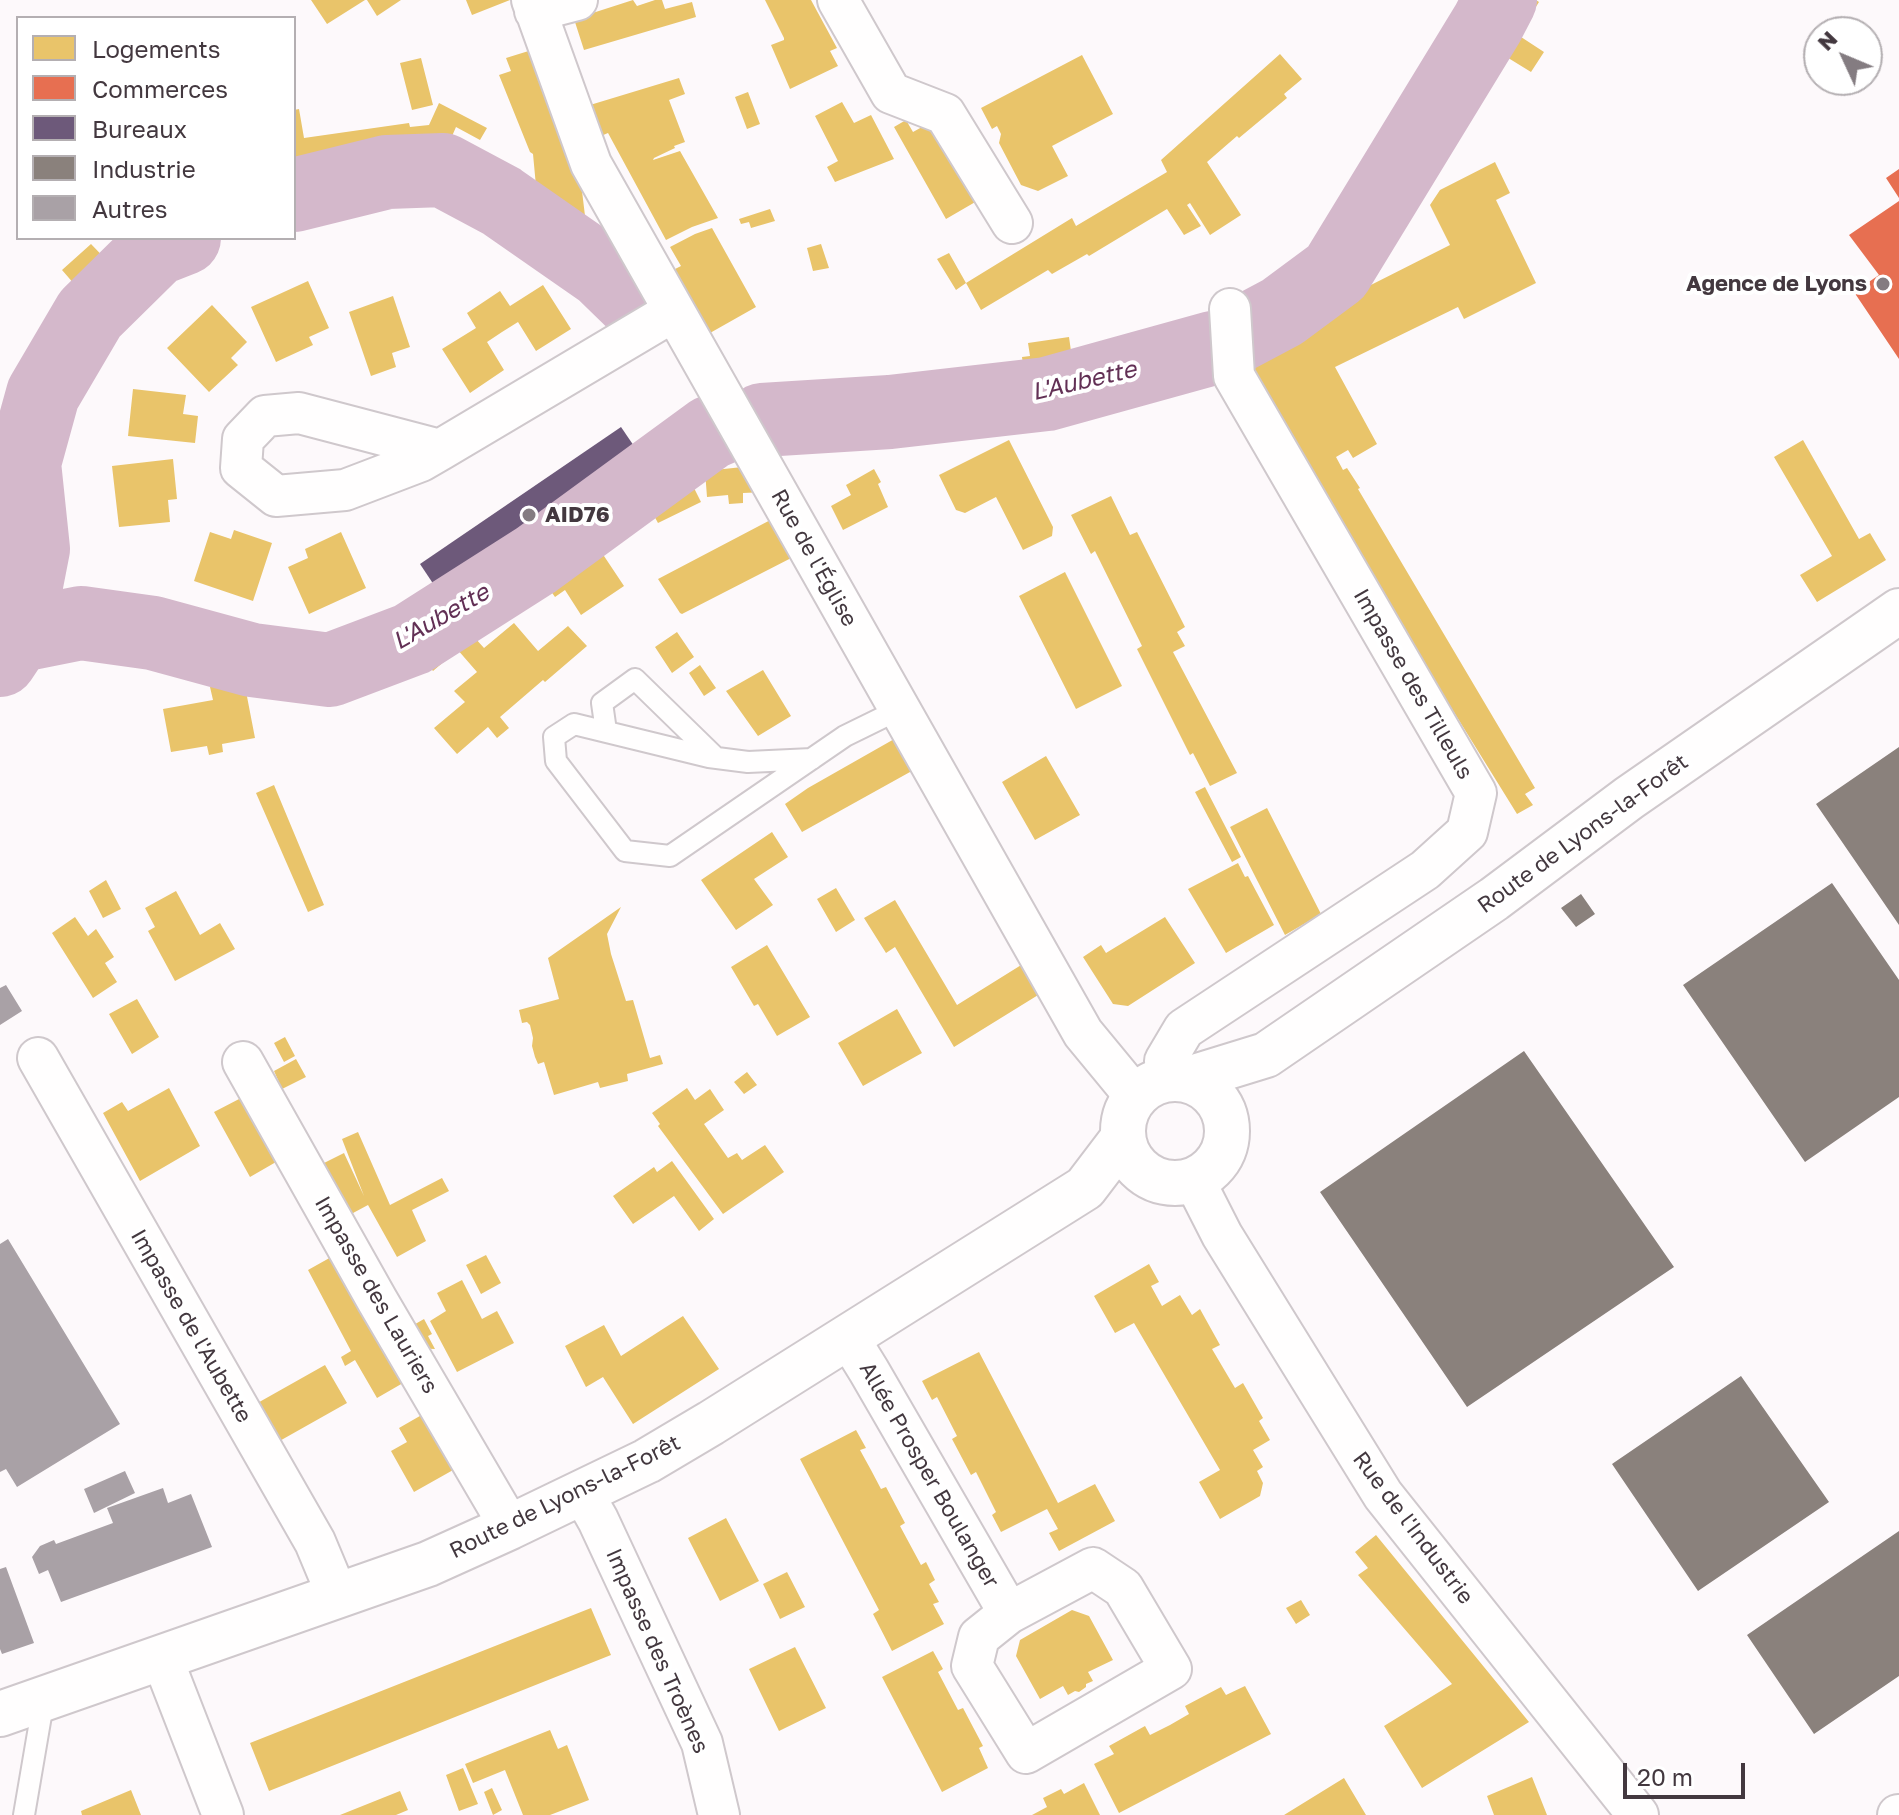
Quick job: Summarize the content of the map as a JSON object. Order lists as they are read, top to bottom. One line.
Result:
{"streets":{"main road":["Route de Lyons-la-Forêt"],"street":["Rue de l'Église","Impasse des Tilleuls","Impasse des Lauriers","Impasse de l'Aubette","Allée Prosper Boulanger","Rue de l'Industrie","Impasse des Troènes"]},"crossings":[["Rue de l'Église","Impasse des Tilleuls"],["Rue de l'Église","Route de Lyons-la-Forêt"],["Rue de l'Église","Rue de l'Industrie"],["Impasse des Tilleuls","Route de Lyons-la-Forêt"],["Impasse des Tilleuls","Rue de l'Industrie"],["Route de Lyons-la-Forêt","Impasse des Lauriers"],["Route de Lyons-la-Forêt","Impasse de l'Aubette"],["Route de Lyons-la-Forêt","Allée Prosper Boulanger"],["Route de Lyons-la-Forêt","Rue de l'Industrie"],["Route de Lyons-la-Forêt","Impasse des Troènes"]],"water":["L'Aubette"],"places":["Agence de Lyons","AID76"],"legend":["Logements","Commerces","Bureaux","Industrie","Autres"],"scale_bar":"20 m","north":"top left"}
